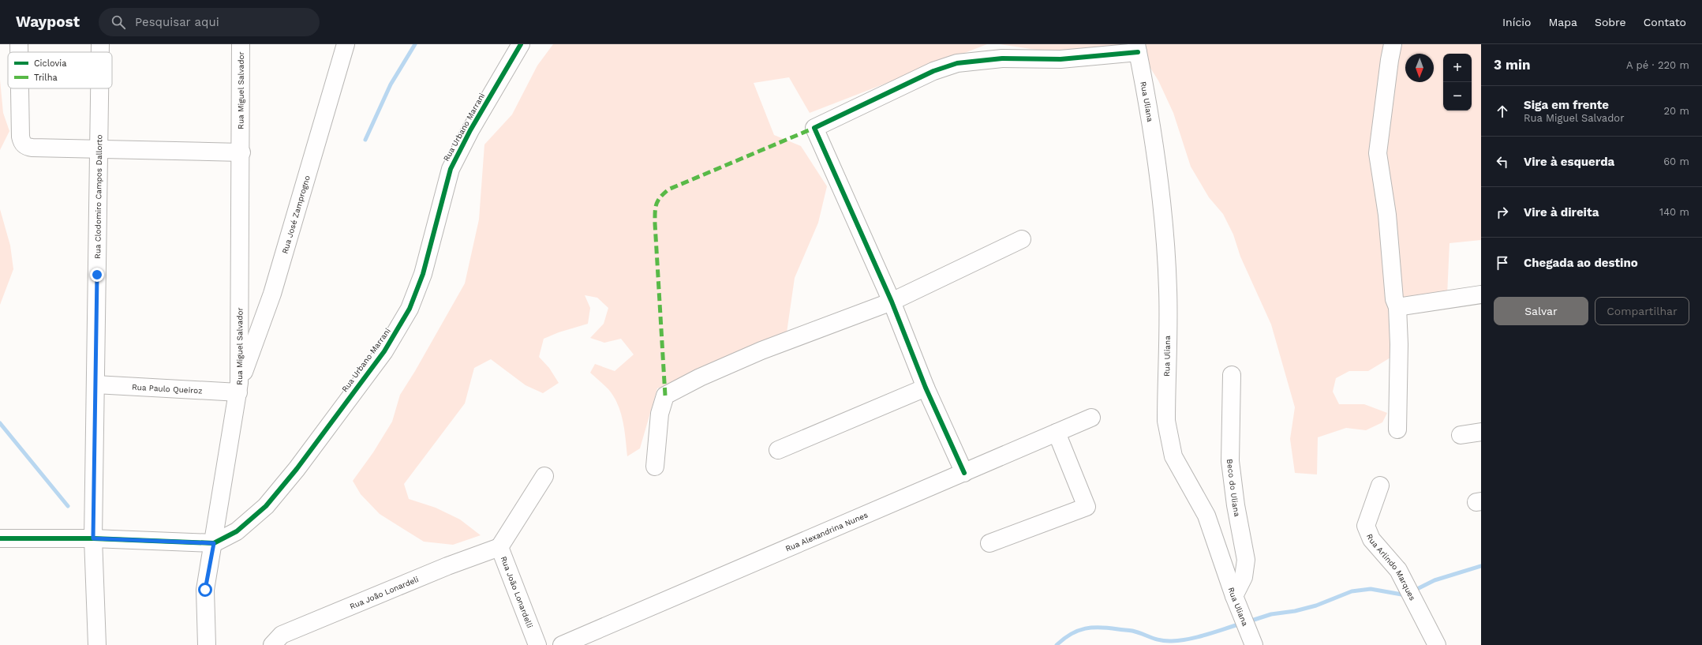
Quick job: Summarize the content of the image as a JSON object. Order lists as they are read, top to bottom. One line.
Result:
{"streets":{"street":["Rua Miguel Salvador","Rua Uliana","Rua Urbano Marrani","Rua Clodomiro Campos Dallorto","Rua José Zamprogno","Rua Paulo Queiroz","Beco do Uliana","Rua Alexandrina Nunes","Rua Arlindo Marques","Rua João Lonardeli","Rua João Lonardelli"]},"crossings":[["Rua Miguel Salvador","Rua Urbano Marrani"],["Rua Miguel Salvador","Rua José Zamprogno"],["Rua Miguel Salvador","Rua Paulo Queiroz"],["Rua Uliana","Beco do Uliana"],["Rua Clodomiro Campos Dallorto","Rua Paulo Queiroz"],["Rua José Zamprogno","Rua Paulo Queiroz"],["Rua João Lonardeli","Rua João Lonardelli"]],"legend":["Ciclovia","Trilha"],"north":"bottom","page":{"header":"Waypost","search":"Pesquisar aqui","nav":["Início","Mapa","Sobre","Contato"],"heading":["3 min","A pé · 220 m"],"map_buttons":["+","−"],"list":[["Siga em frente","Rua Miguel Salvador","20 m"],["Vire à esquerda","60 m"],["Vire à direita","140 m"],"Chegada ao destino"],"buttons":["Salvar","Compartilhar"]}}
